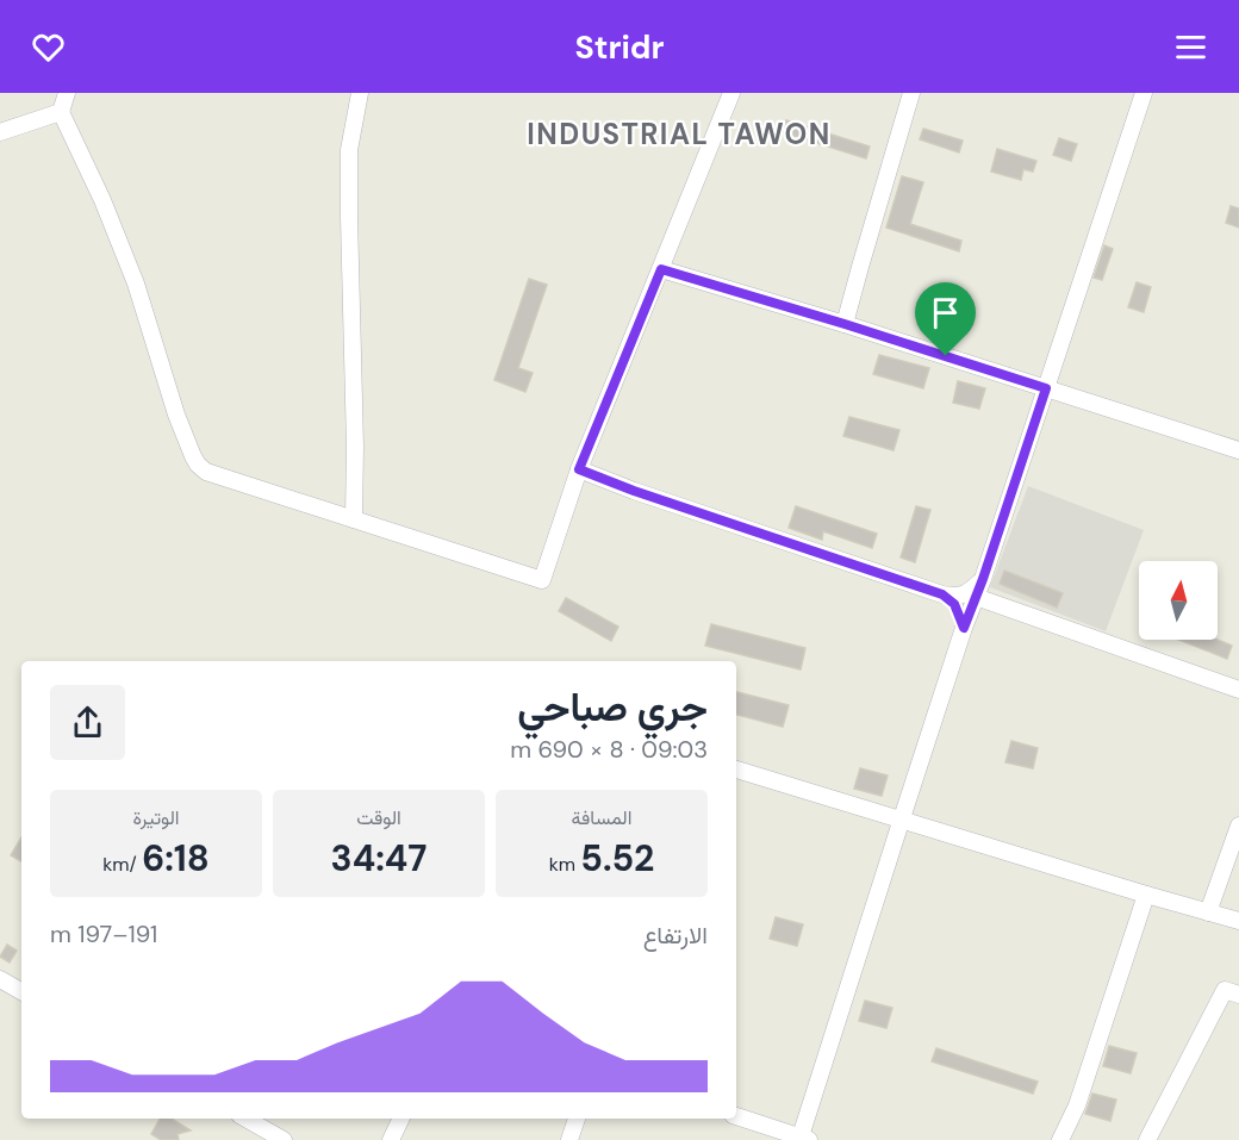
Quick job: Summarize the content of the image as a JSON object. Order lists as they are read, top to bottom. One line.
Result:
{"districts":["INDUSTRIAL TAWON"],"north":"top","page":{"header":"Stridr","heading":["جري صباحي","09:03 · 8 × 690 m"],"stats":[["المسافة","5.52 km"],["الوقت","34:47"],["الوتيرة","6:18 /km"]],"chart":["الارتفاع","191–197 m"]}}
